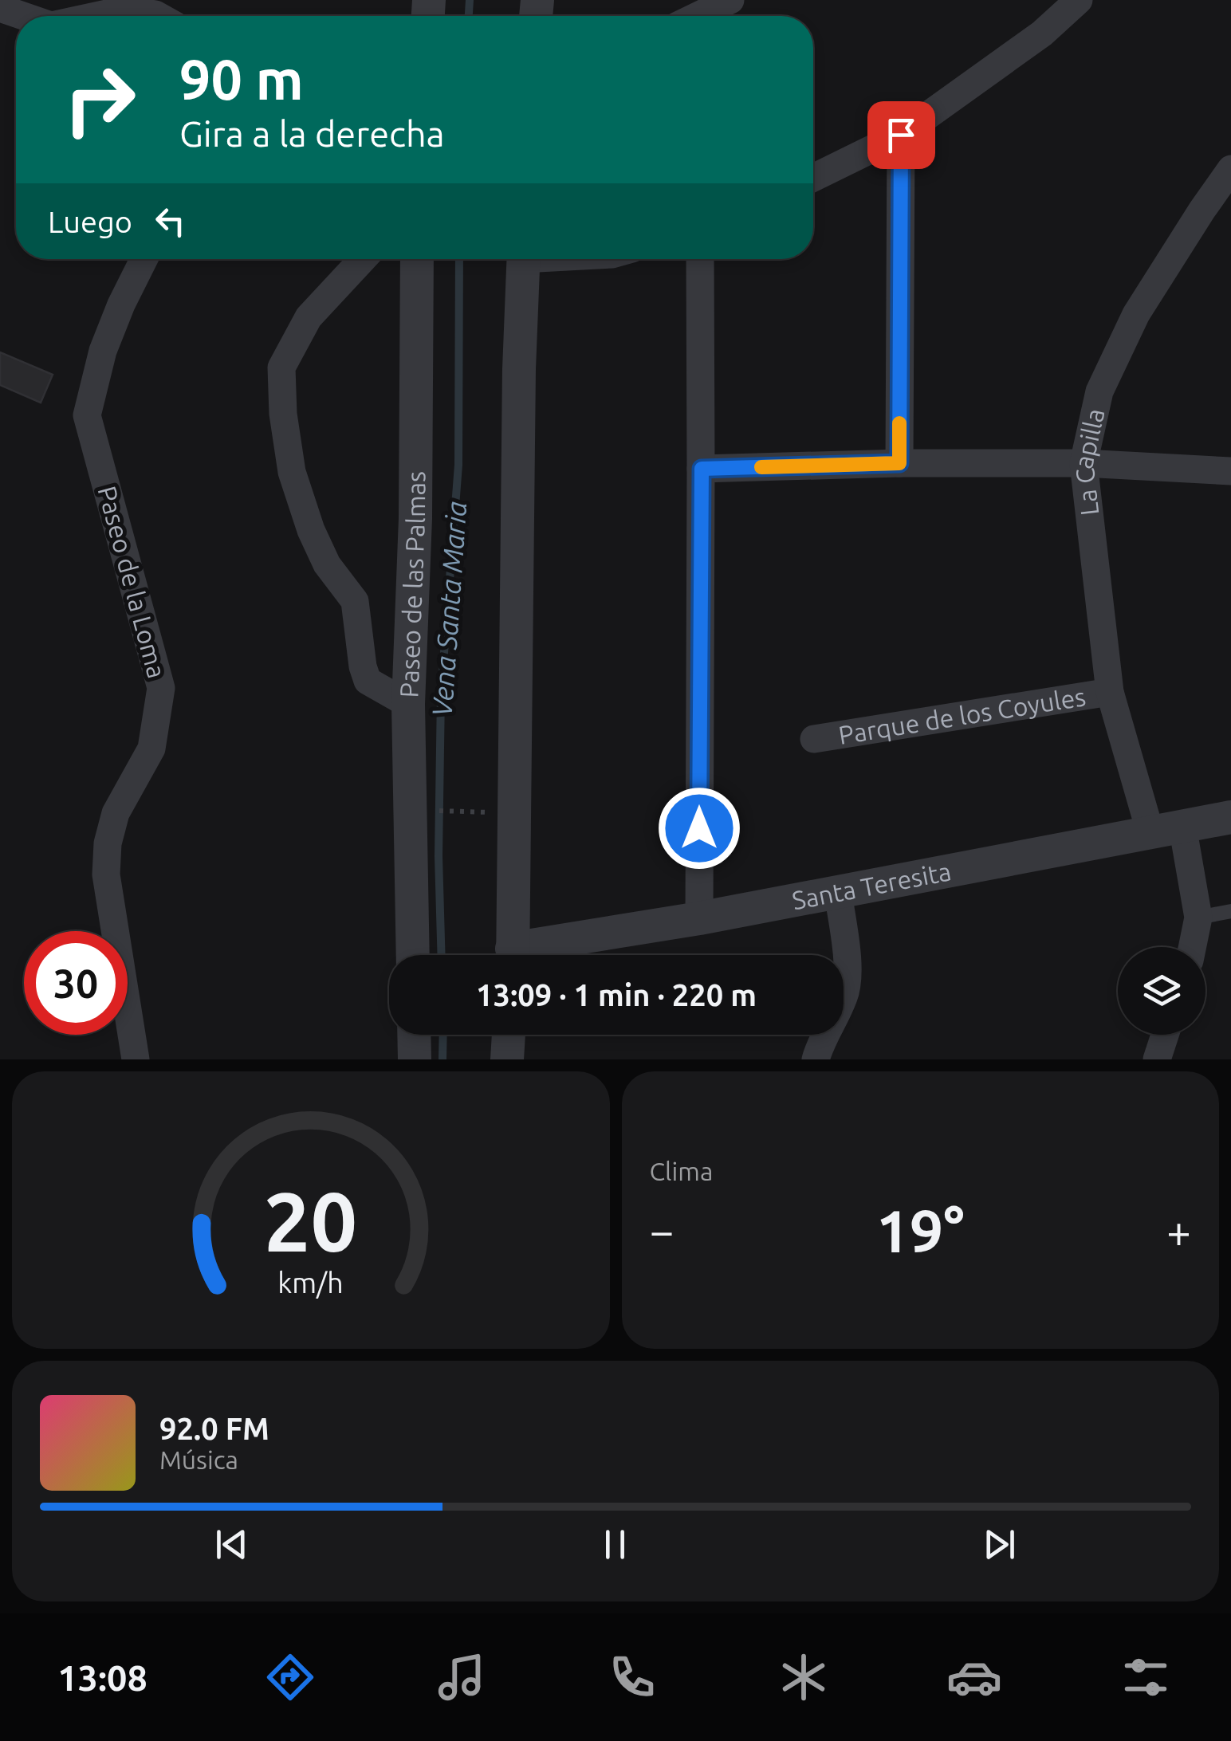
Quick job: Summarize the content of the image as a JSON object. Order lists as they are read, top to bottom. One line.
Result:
{"streets":{"street":["La Capilla","Paseo de la Loma","Paseo de las Palmas","Parque de los Coyules","Santa Teresita"]},"crossings":[["La Capilla","Parque de los Coyules"],["La Capilla","Santa Teresita"]],"water":["Vena Santa Maria"],"page":{"turn":["90 m","Gira a la derecha"],"then":"Luego","limit":"30","trip":"13:09 · 1 min · 220 m","tile":"Clima","heat":["−","19°","+"],"song":["92.0 FM","Música"],"tabs":"13:08","gauge":["20","km/h"]}}
